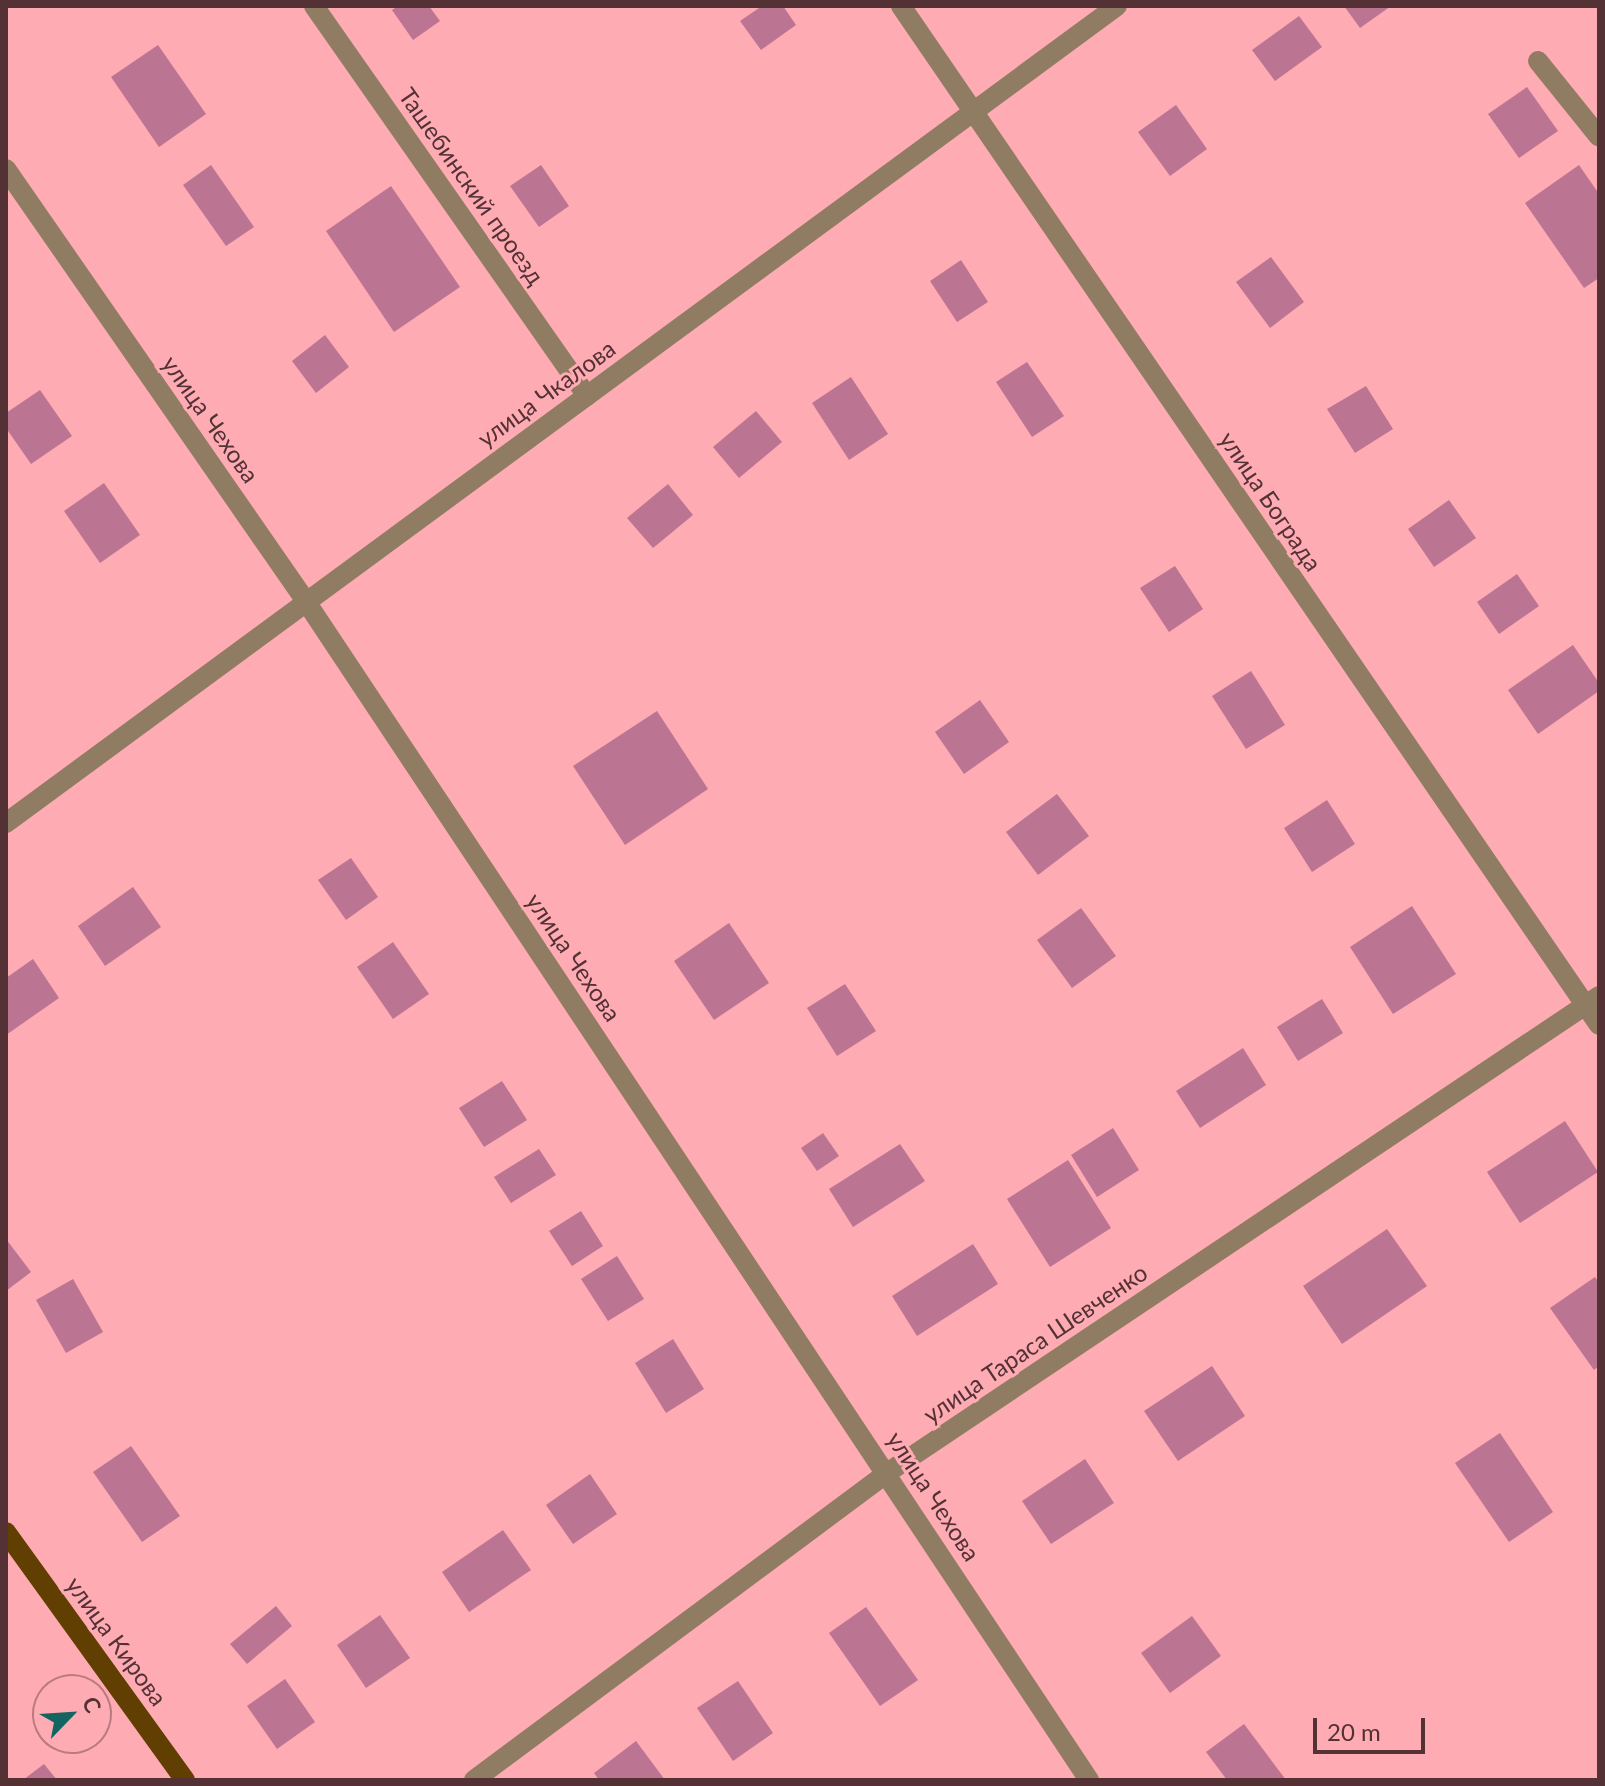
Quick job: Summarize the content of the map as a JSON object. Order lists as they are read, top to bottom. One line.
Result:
{"streets":{"main road":["улица Кирова"],"street":["Ташебинский проезд","улица Чкалова","улица Чехова","улица Бограда","улица Тараса Шевченко"]},"crossings":[["Ташебинский проезд","улица Чкалова"],["улица Чкалова","улица Чехова"],["улица Чкалова","улица Бограда"],["улица Чехова","улица Тараса Шевченко"],["улица Бограда","улица Тараса Шевченко"]],"scale_bar":"20 m","north":"top right"}
